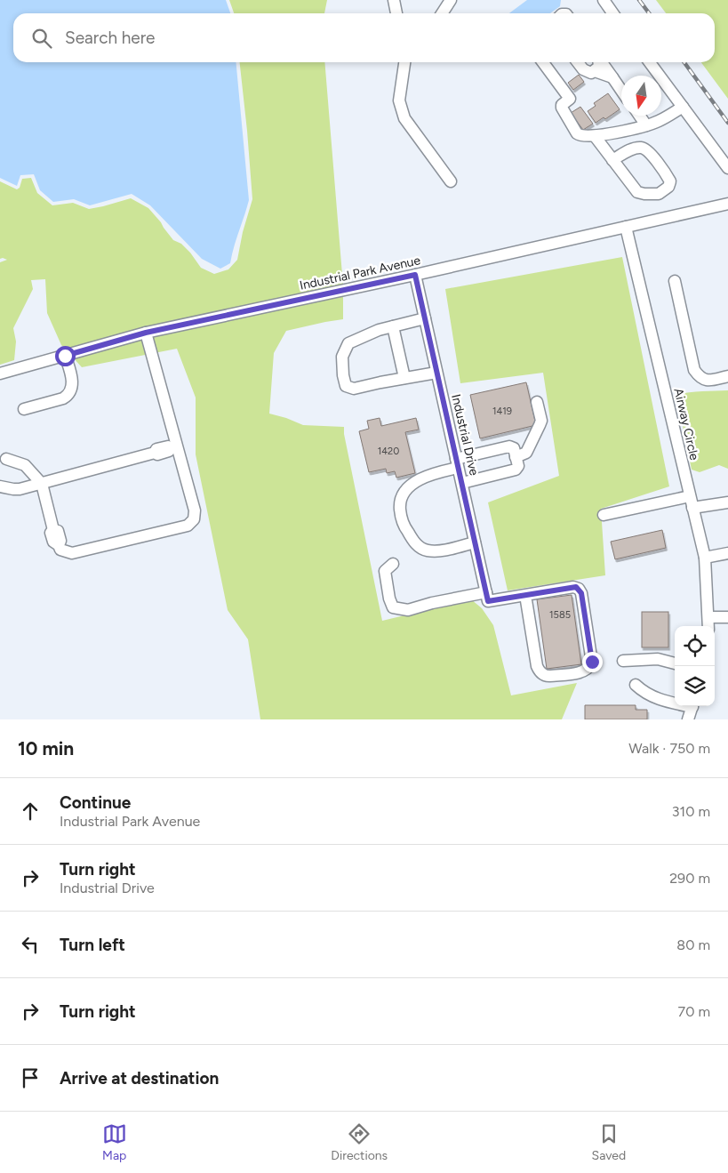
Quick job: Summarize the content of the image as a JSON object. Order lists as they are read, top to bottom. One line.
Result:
{"streets":{"street":["Industrial Park Avenue","Airway Circle","Industrial Drive"]},"crossings":[["Industrial Park Avenue","Airway Circle"],["Industrial Park Avenue","Industrial Drive"]],"house_numbers":["1419","1420","1585"],"north":"bottom","page":{"search":"Search here","heading":["10 min","Walk · 750 m"],"list":[["Continue","Industrial Park Avenue","310 m"],["Turn right","Industrial Drive","290 m"],["Turn left","80 m"],["Turn right","70 m"],"Arrive at destination"],"nav":["Map","Directions","Saved"]}}
